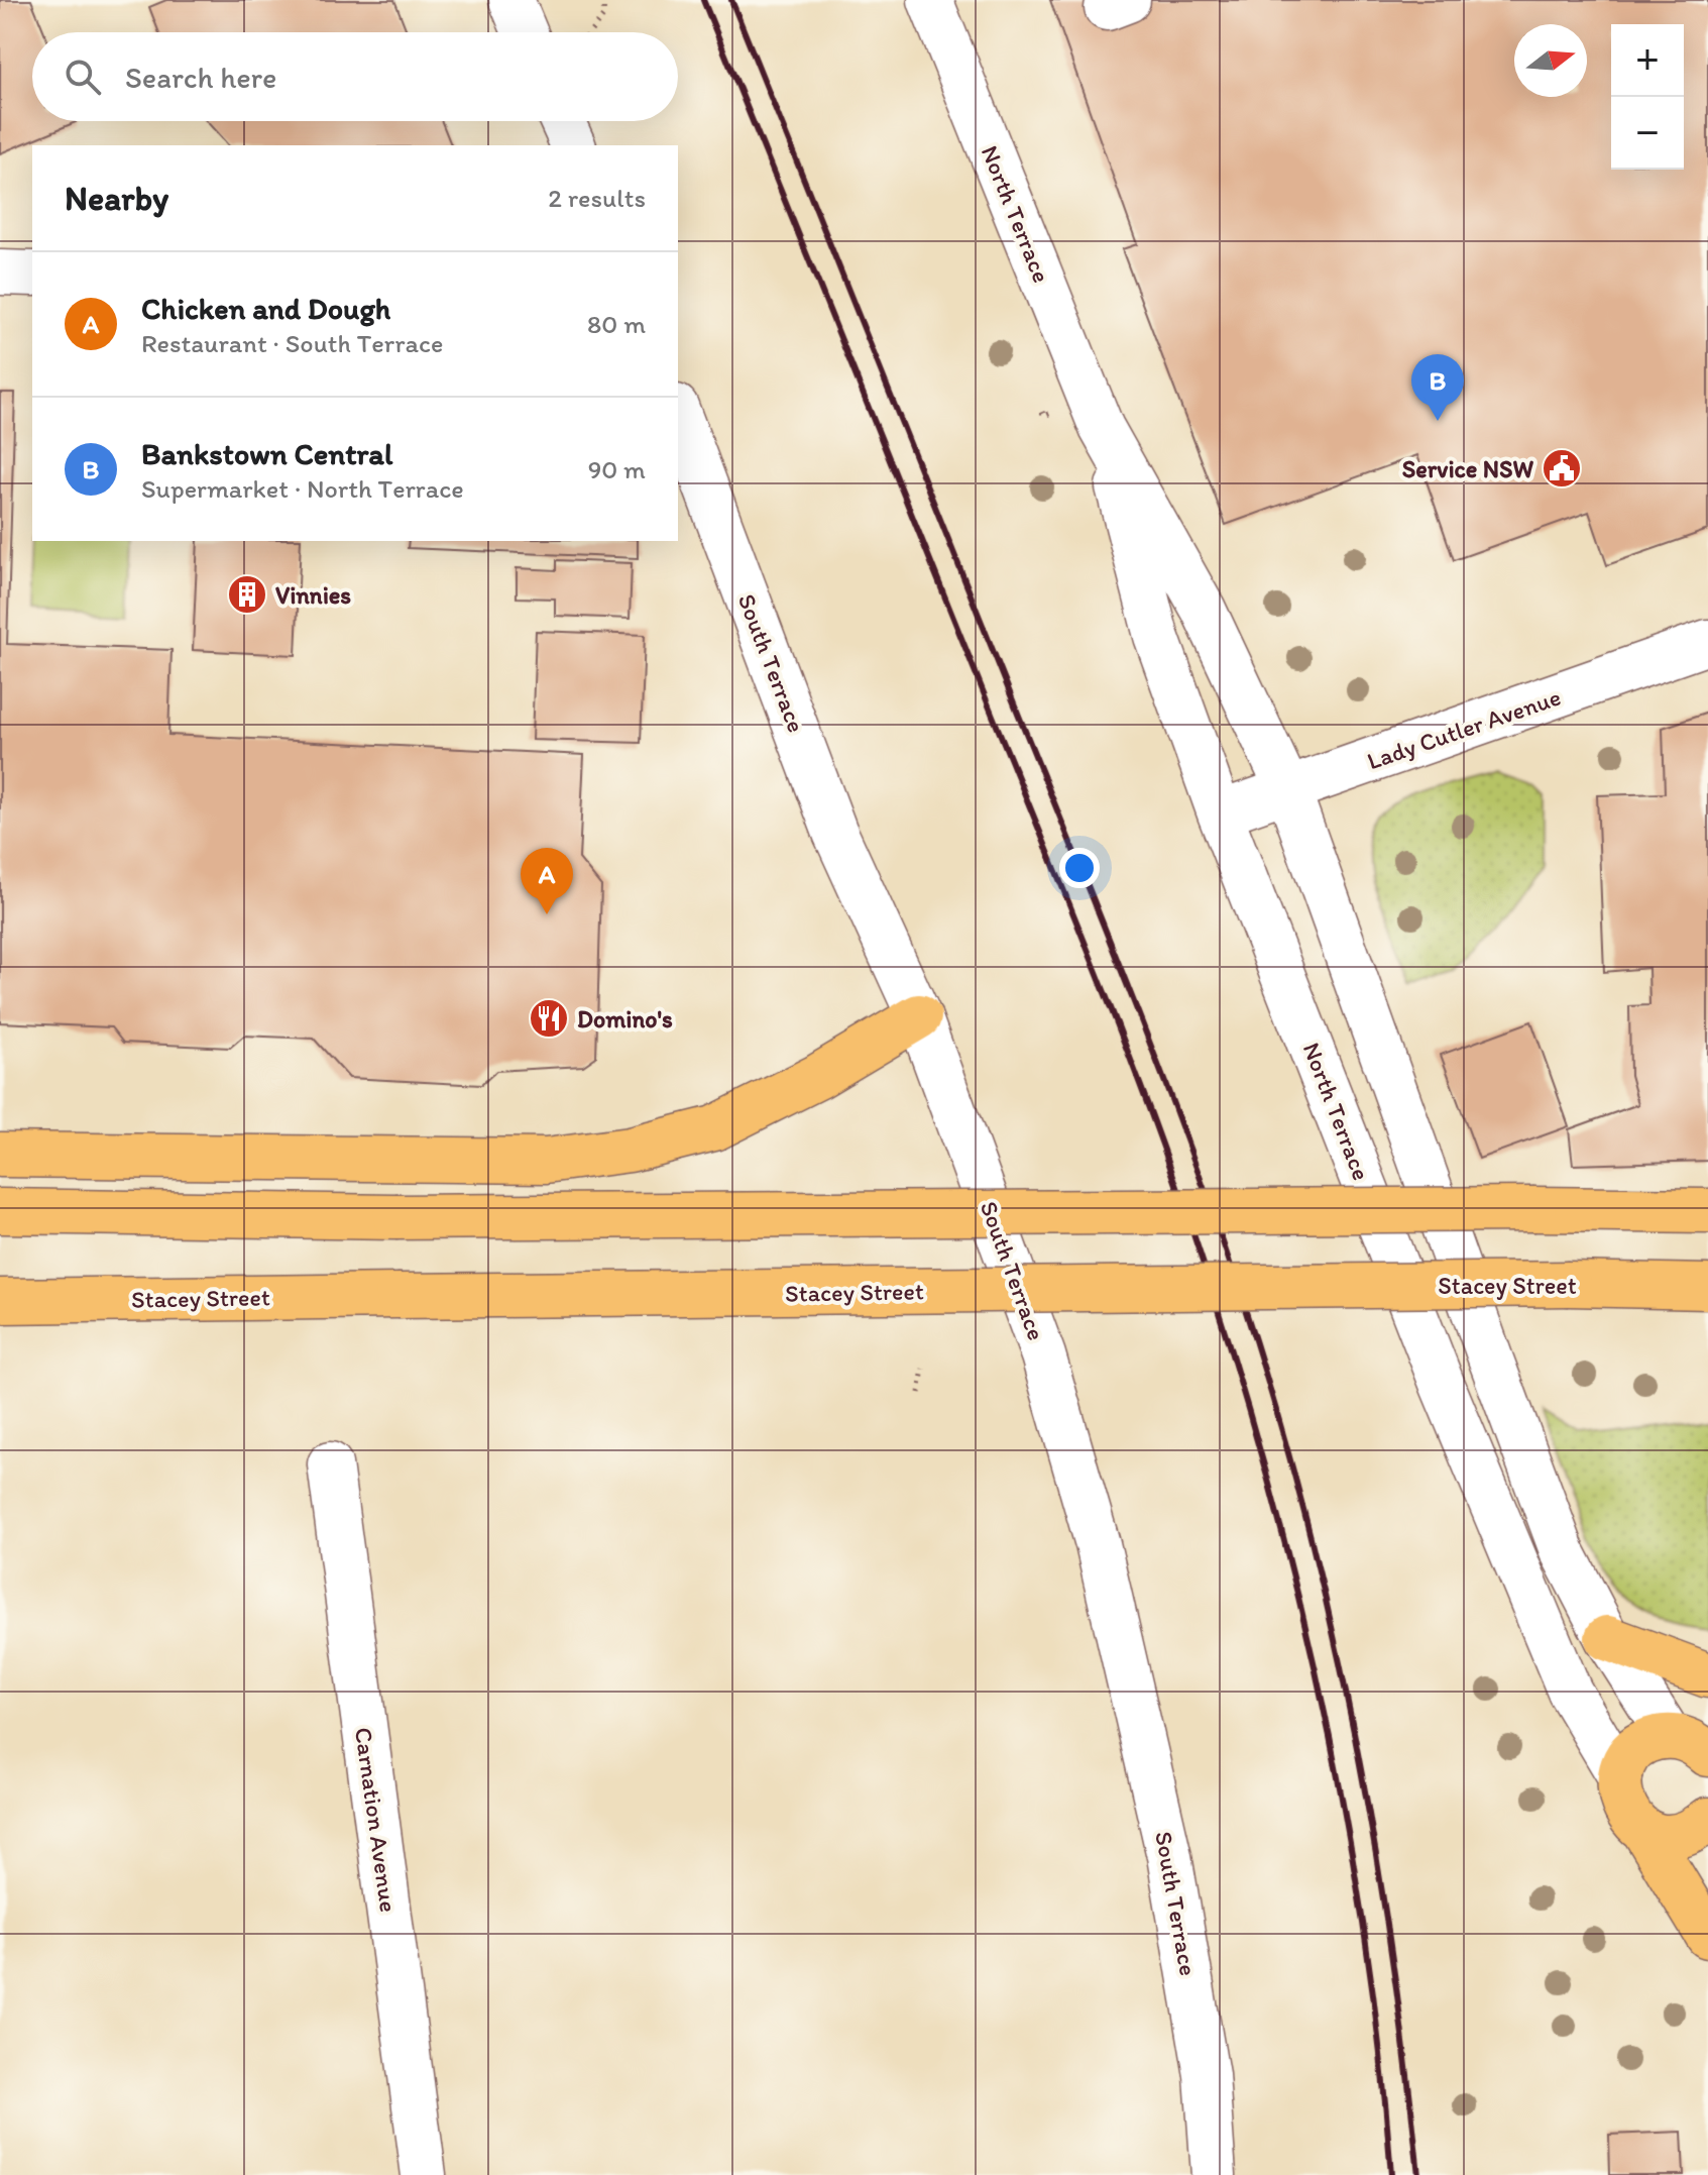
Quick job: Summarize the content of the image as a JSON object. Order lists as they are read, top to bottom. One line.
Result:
{"streets":{"main road":["Stacey Street"],"street":["North Terrace","South Terrace","Lady Cutler Avenue","Carnation Avenue"]},"crossings":[["North Terrace","Lady Cutler Avenue"]],"places":{"public building":["Service NSW"],"building":["Vinnies"],"restaurant":["Domino's"]},"north":"right","page":{"map_buttons":["+","−"],"search":"Search here","heading":["Nearby","2 results"],"list":[{"mark":"A","name":"Chicken and Dough","note":"Restaurant · South Terrace","value":"80 m"},{"mark":"B","name":"Bankstown Central","note":"Supermarket · North Terrace","value":"90 m"}],"pins":["B","A"]}}
